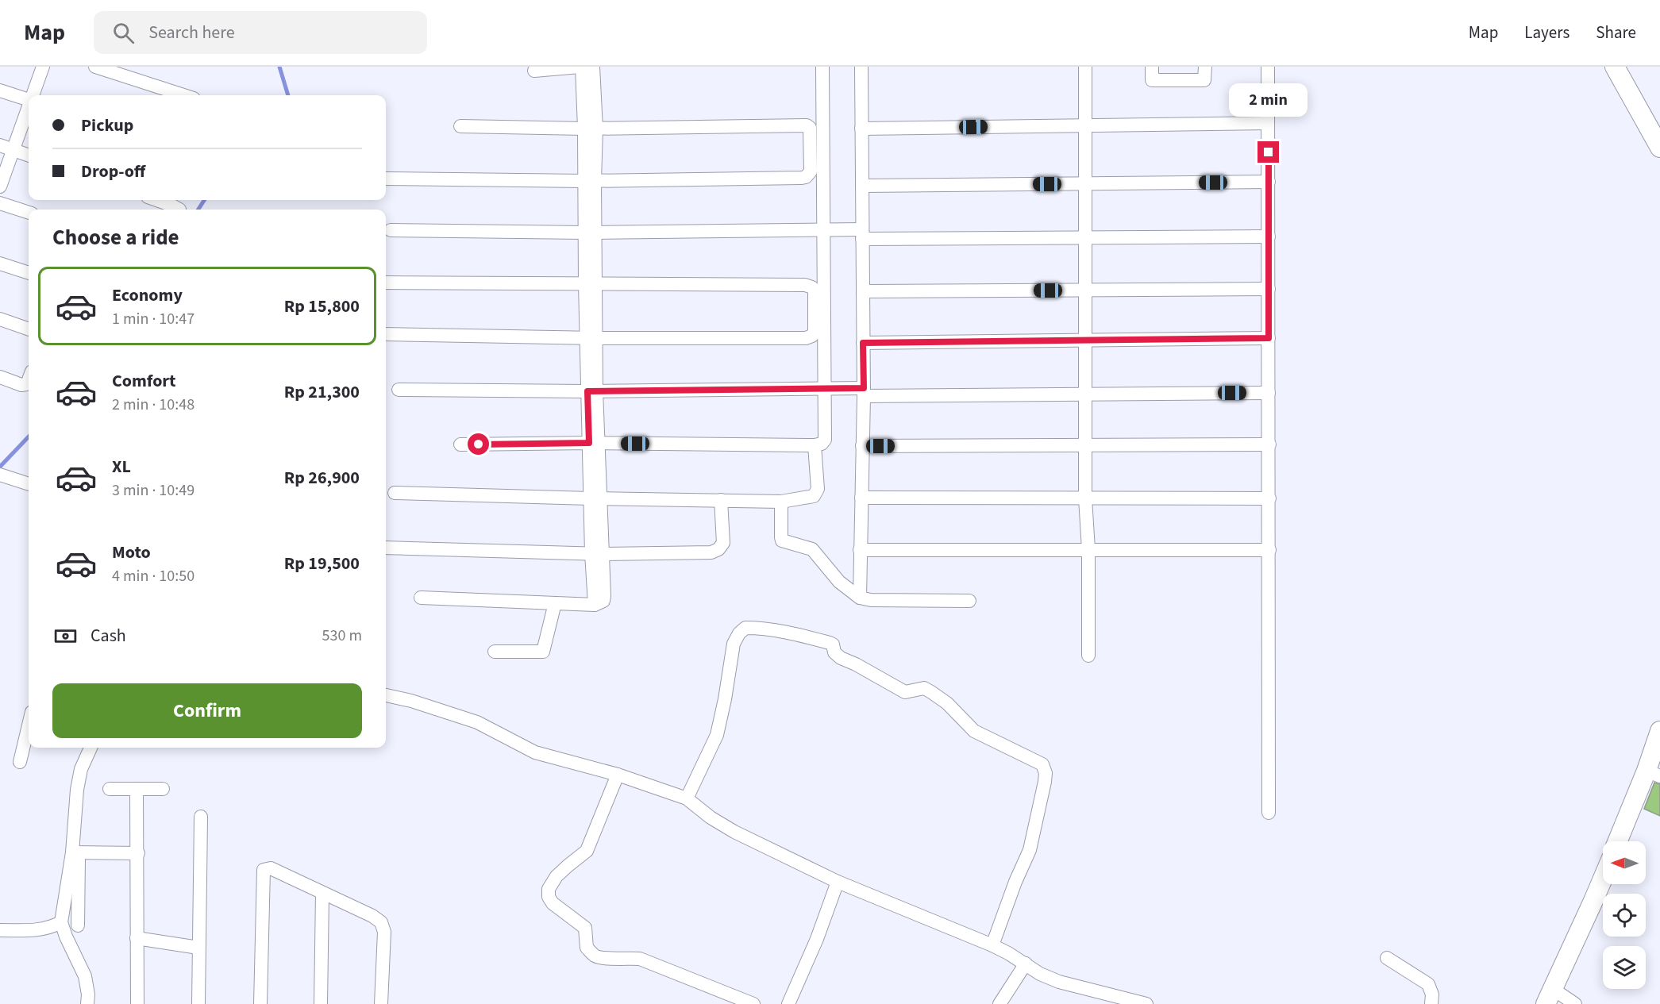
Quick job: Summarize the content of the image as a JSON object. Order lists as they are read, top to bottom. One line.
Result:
{"north":"left","page":{"header":"Map","search":"Search here","nav":["Map","Layers","Share"],"bubble":"2 min","banner":["Pickup","Drop-off"],"heading":"Choose a ride","list":[{"name":"Economy","note":"1 min · 10:47","value":"Rp 15,800"},{"name":"Comfort","note":"2 min · 10:48","value":"Rp 21,300"},{"name":"XL","note":"3 min · 10:49","value":"Rp 26,900"},{"name":"Moto","note":"4 min · 10:50","value":"Rp 19,500"}],"pay":["Cash","530 m"],"buttons":"Confirm"}}
